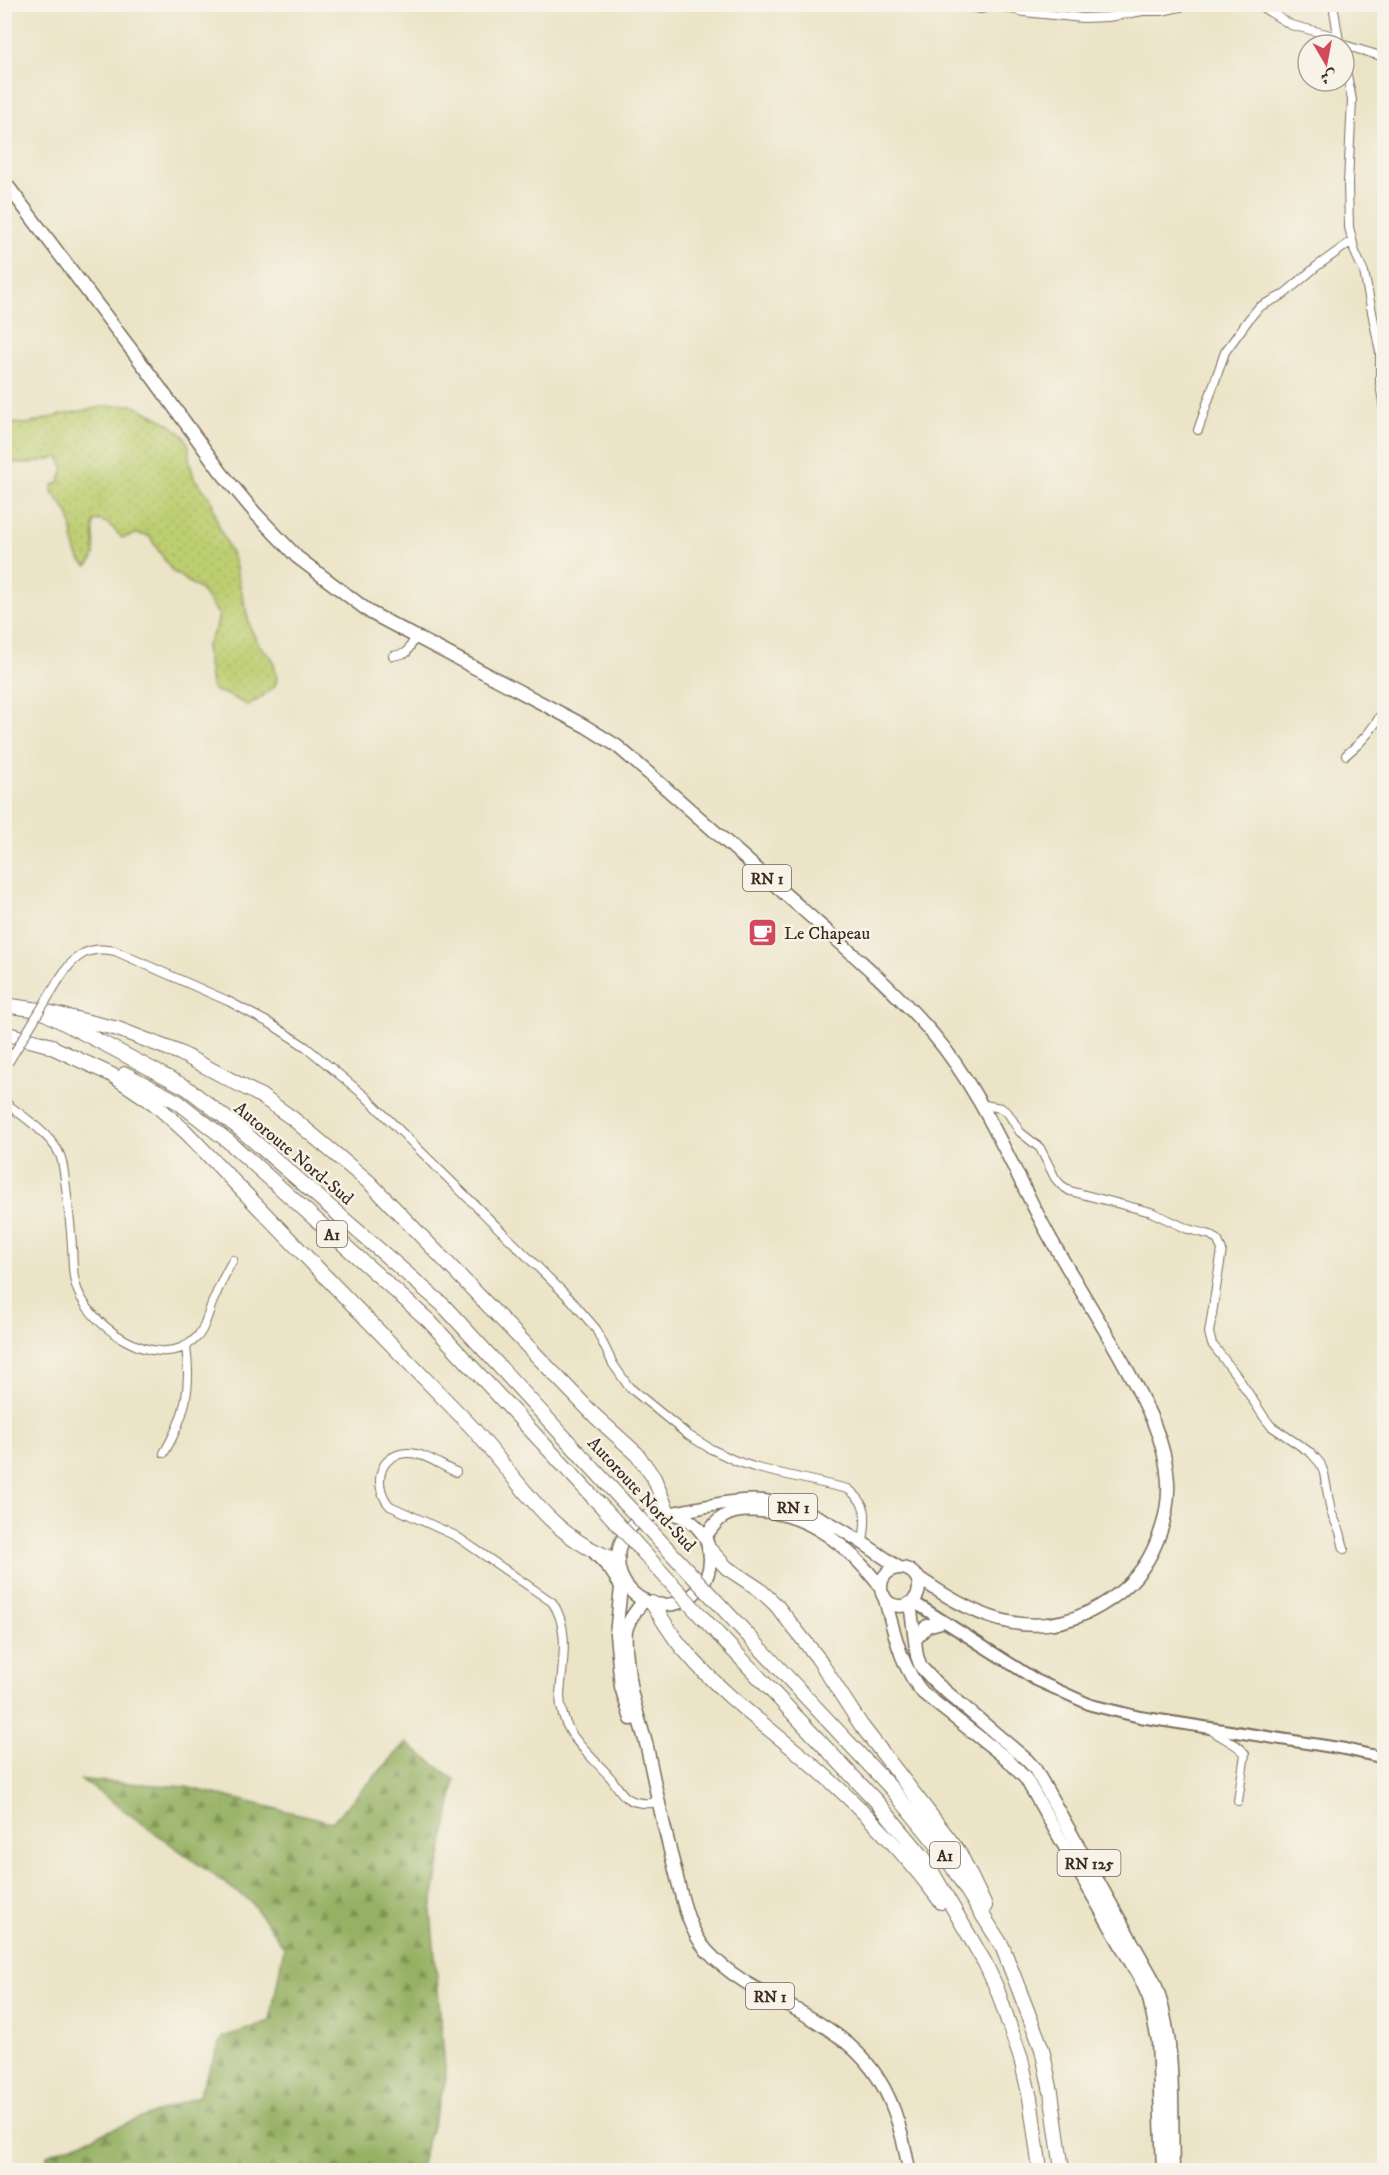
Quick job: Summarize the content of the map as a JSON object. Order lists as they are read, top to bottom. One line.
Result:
{"streets":{"highway":["Autoroute Nord-Sud","A1"],"main road":["RN 1","RN 125"]},"crossings":[["RN 1","RN 125"]],"places":{"cafe":["Le Chapeau"]},"north":"bottom"}
